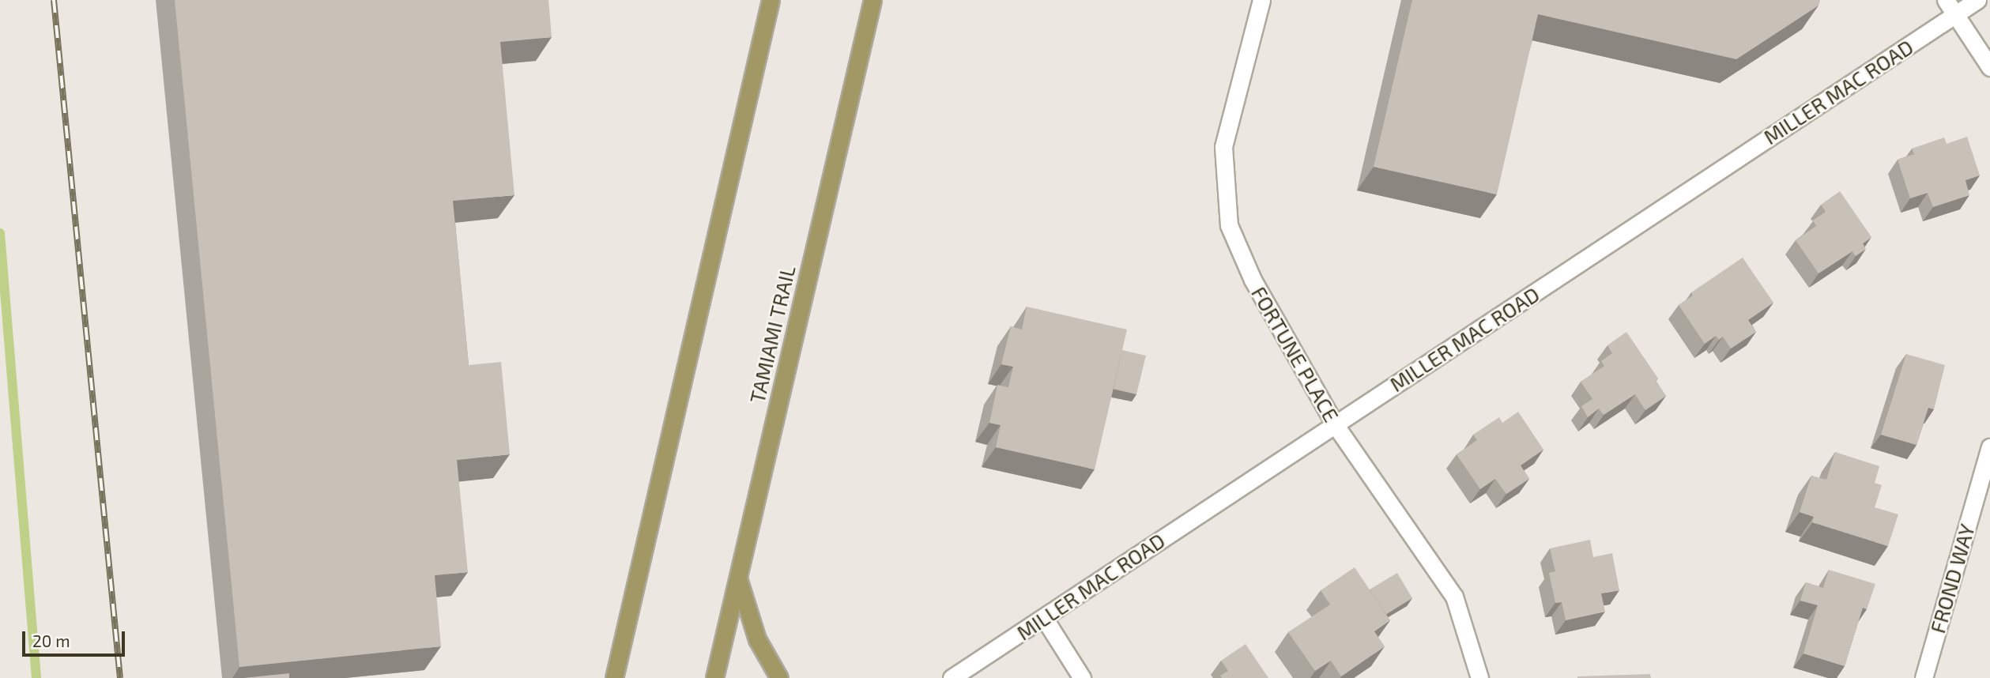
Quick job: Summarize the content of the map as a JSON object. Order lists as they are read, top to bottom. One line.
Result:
{"streets":{"main road":["TAMIAMI TRAIL"],"street":["MILLER MAC ROAD","FORTUNE PLACE","FROND WAY"]},"crossings":[["MILLER MAC ROAD","FORTUNE PLACE"]],"scale_bar":"20 m"}
